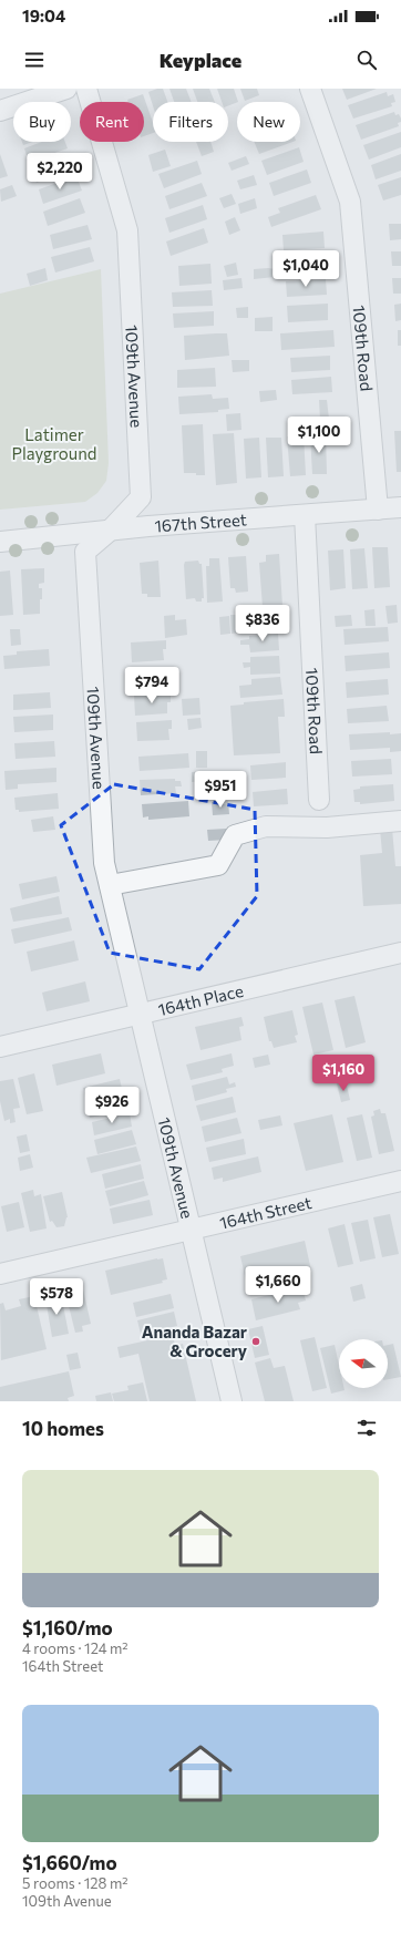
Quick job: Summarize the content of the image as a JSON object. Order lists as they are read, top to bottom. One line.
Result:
{"streets":{"street":["109th Road","109th Avenue","167th Street","164th Place","164th Street"]},"crossings":[["109th Road","167th Street"],["109th Avenue","167th Street"],["109th Avenue","164th Place"],["109th Avenue","164th Street"]],"parks":["Latimer Playground"],"places":["Ananda Bazar & Grocery"],"north":"left","page":{"status":"19:04","header":"Keyplace","chip":["Buy","Rent","Filters","New"],"price":["$2,220","$1,040","$1,100","$836","$794","$951","$1,160","$926","$1,660","$578"],"heading":"10 homes","list":[{"name":"$1,160/mo","note":"4 rooms · 124 m² · 164th Street"},{"name":"$1,660/mo","note":"5 rooms · 128 m² · 109th Avenue"}]}}
